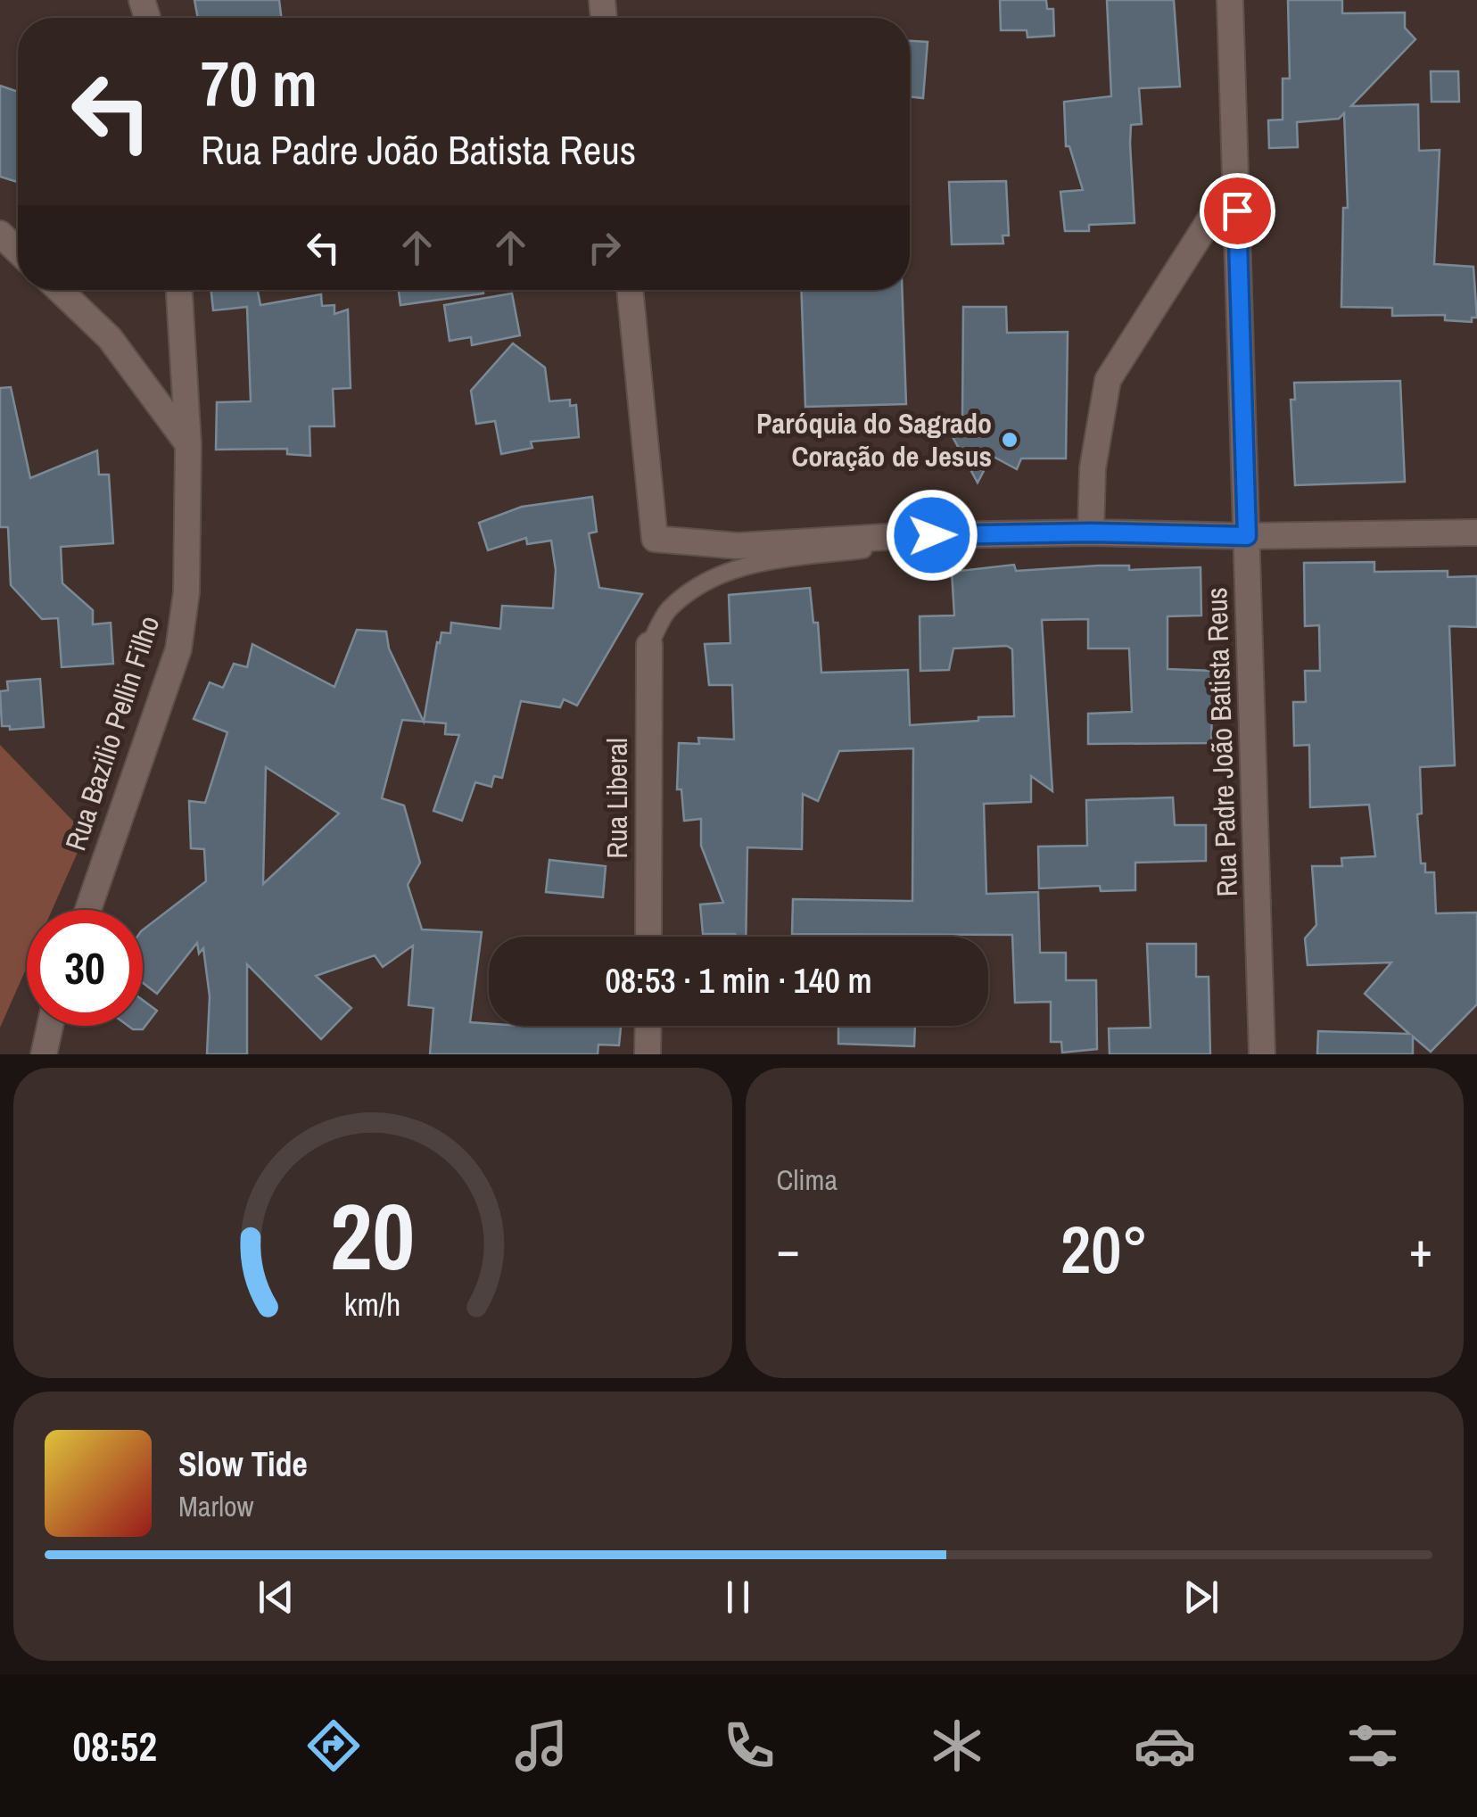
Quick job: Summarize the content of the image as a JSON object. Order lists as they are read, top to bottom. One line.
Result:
{"streets":{"street":["Rua Bazilio Pellin Filho","Rua Padre João Batista Reus","Rua Liberal"]},"places":["Paróquia do Sagrado Coração de Jesus"],"page":{"turn":["70 m","Rua Padre João Batista Reus"],"limit":"30","trip":"08:53 · 1 min · 140 m","tile":"Clima","heat":["−","20°","+"],"song":["Slow Tide","Marlow"],"tabs":"08:52","gauge":["20","km/h"]}}
